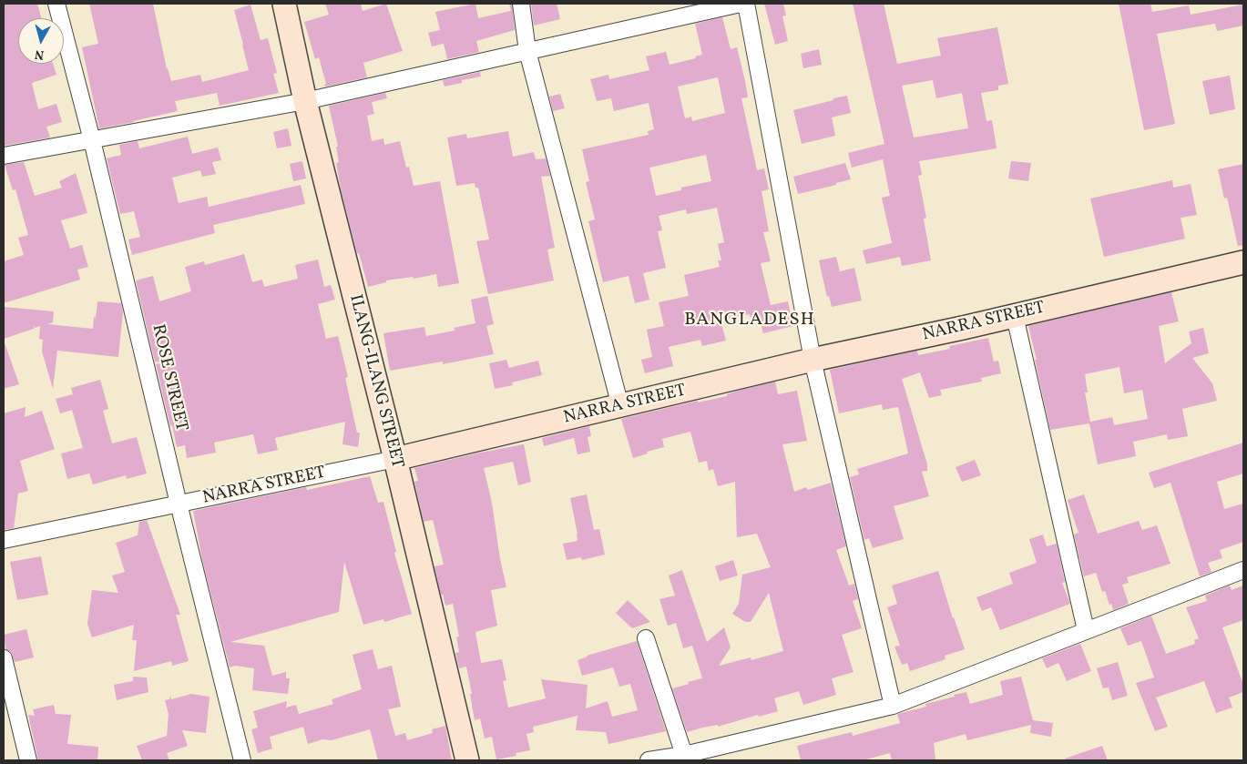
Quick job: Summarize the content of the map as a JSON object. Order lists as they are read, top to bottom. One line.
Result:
{"streets":{"street":["NARRA STREET","ROSE STREET","ILANG-ILANG STREET"]},"crossings":[["NARRA STREET","ROSE STREET"],["NARRA STREET","ILANG-ILANG STREET"]],"districts":["BANGLADESH"],"north":"bottom"}
